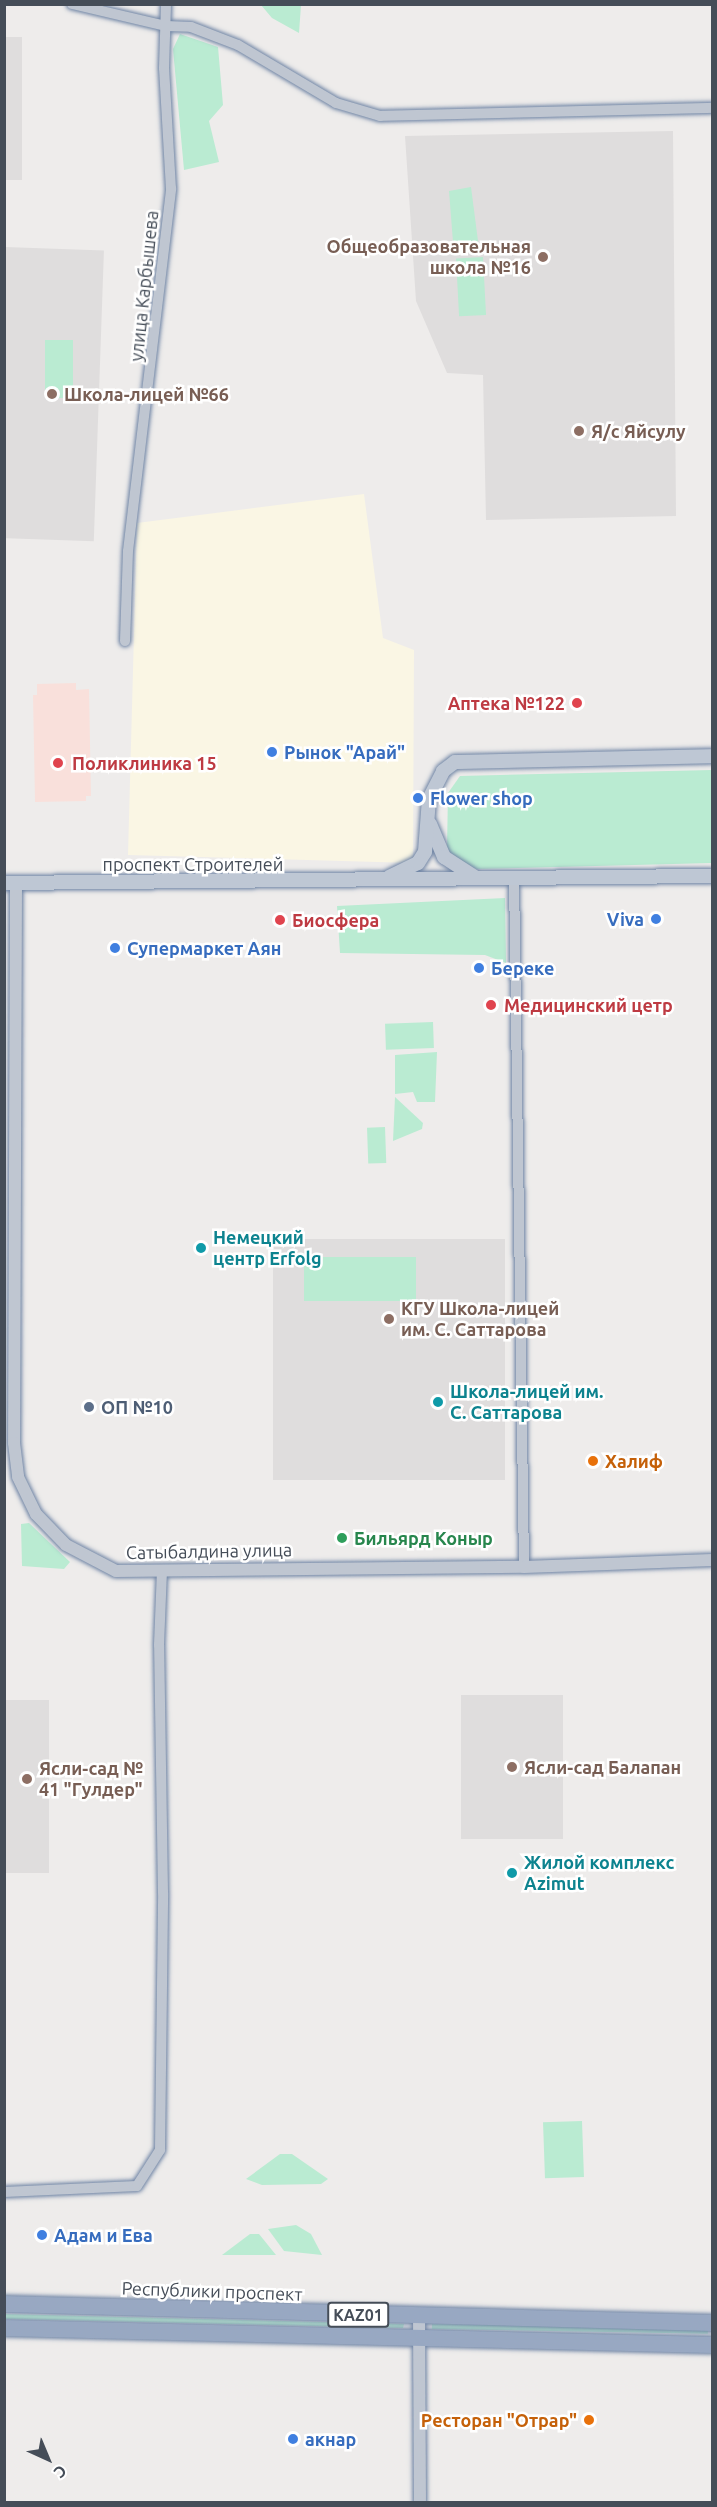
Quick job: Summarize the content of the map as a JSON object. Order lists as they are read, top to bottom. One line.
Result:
{"streets":{"highway":["Республики проспект","KАZ01"],"main road":["проспект Строителей"],"street":["улица Карбышева","Сатыбалдина улица"]},"crossings":[["проспект Строителей","Сатыбалдина улица"]],"places":["Общеобразовательная школа №16","Школа-лицей №66","Я/c Яйсулу","Аптека №122","Рынок \"Арай\"","Поликлиника 15","Flower shop","Viva","Биосфера","Супермаркет Аян","Береке","Медицинский цетр","Немецкий центр Erfolg","КГУ Школа-лицей им. С. Саттарова","Школа-лицей им. С. Саттарова","ОП №10","Халиф","Бильярд Коныр","Ясли-сад Балапан","Ясли-сад № 41 \"Гулдер\"","Жилой комплекс Azimut","Адам и Ева","Ресторан \"Отрар\"","акнар"],"north":"bottom right"}
